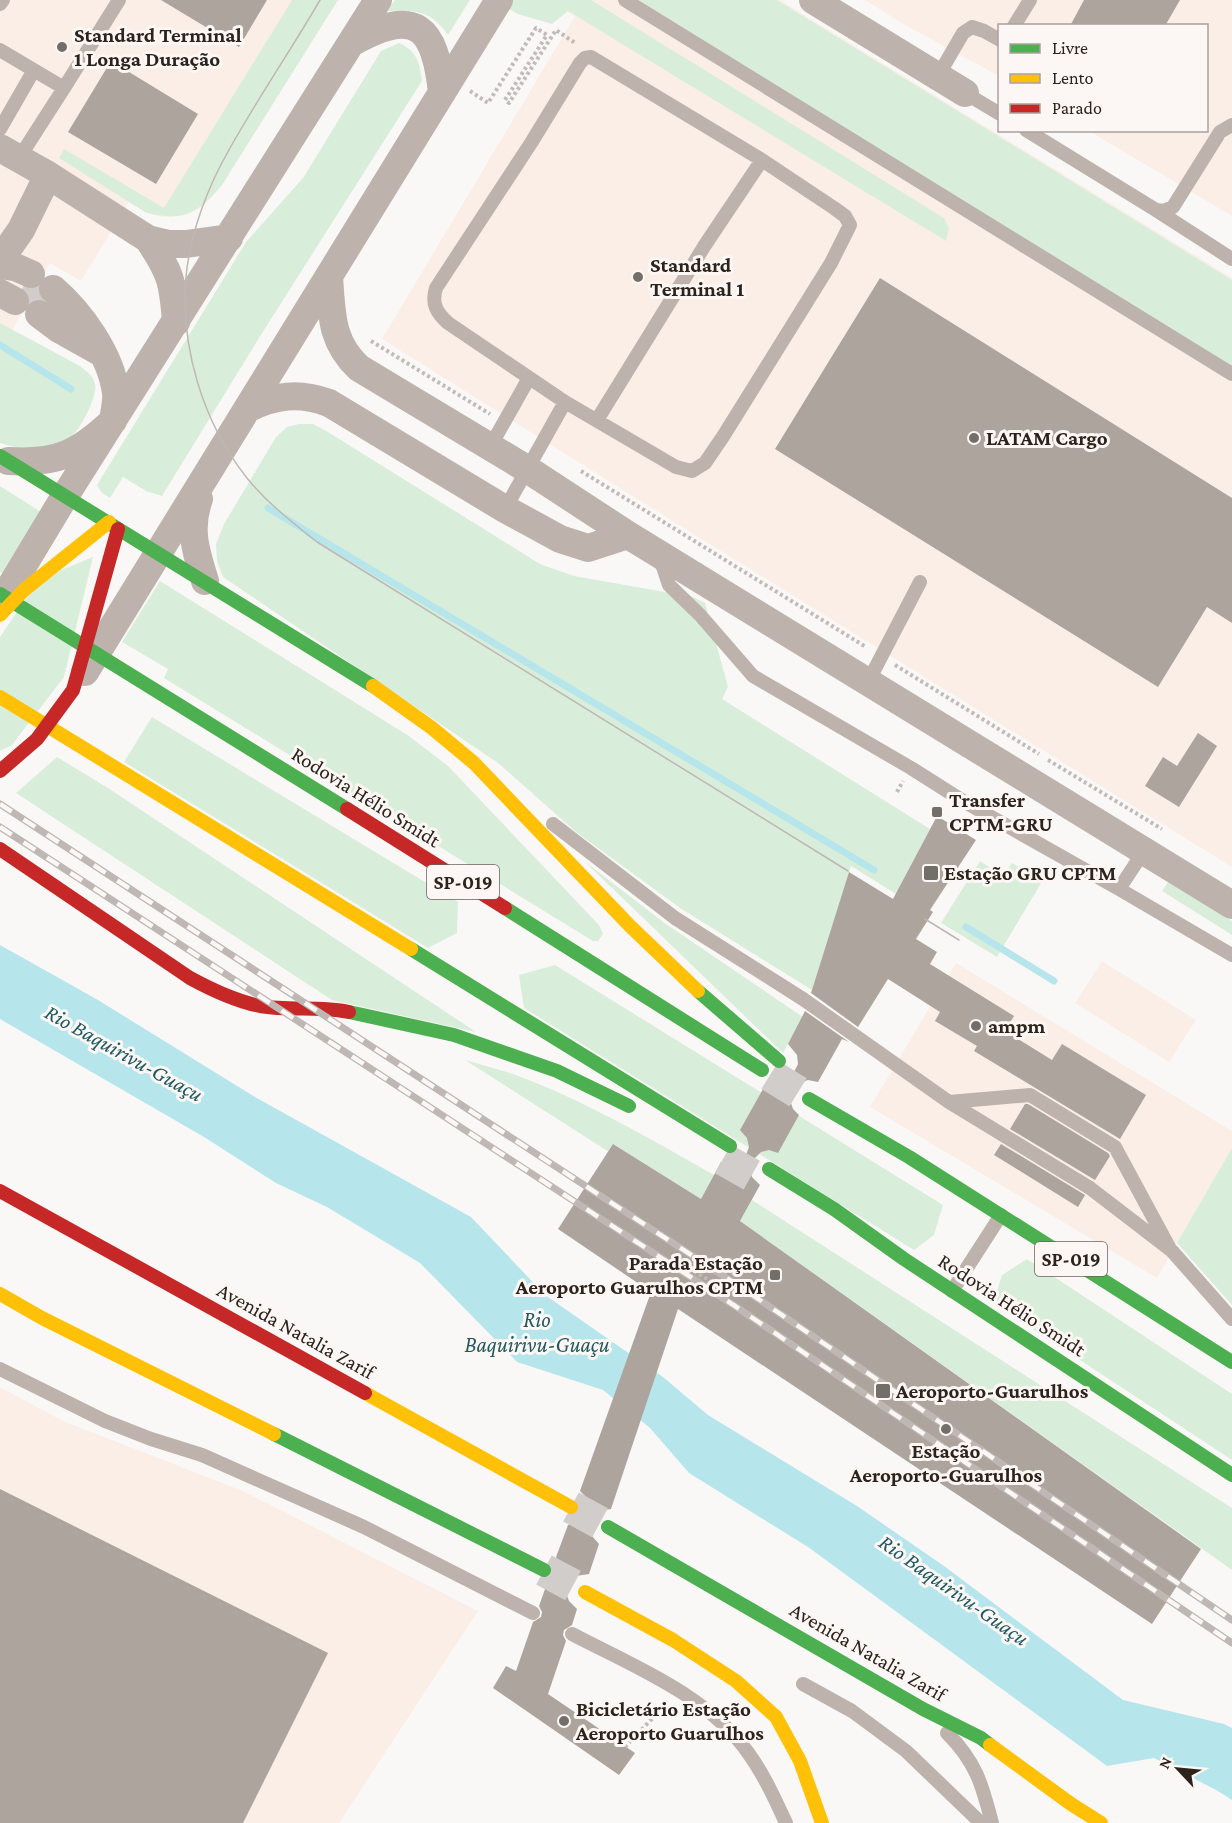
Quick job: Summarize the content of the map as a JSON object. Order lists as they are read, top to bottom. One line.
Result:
{"streets":{"main road":["Rodovia Hélio Smidt","SP-019","Avenida Natalia Zarif"]},"water":["Rio Baquirivu-Guaçu"],"places":{"other":["Standard Terminal 1 Longa Duração","Standard Terminal 1","LATAM Cargo","ampm","Estação Aeroporto-Guarulhos","Bicicletário Estação Aeroporto Guarulhos"],"transit":["Transfer CPTM-GRU","Estação GRU CPTM","Parada Estação Aeroporto Guarulhos CPTM","Aeroporto-Guarulhos"]},"legend":["Livre","Lento","Parado"],"north":"top left"}
